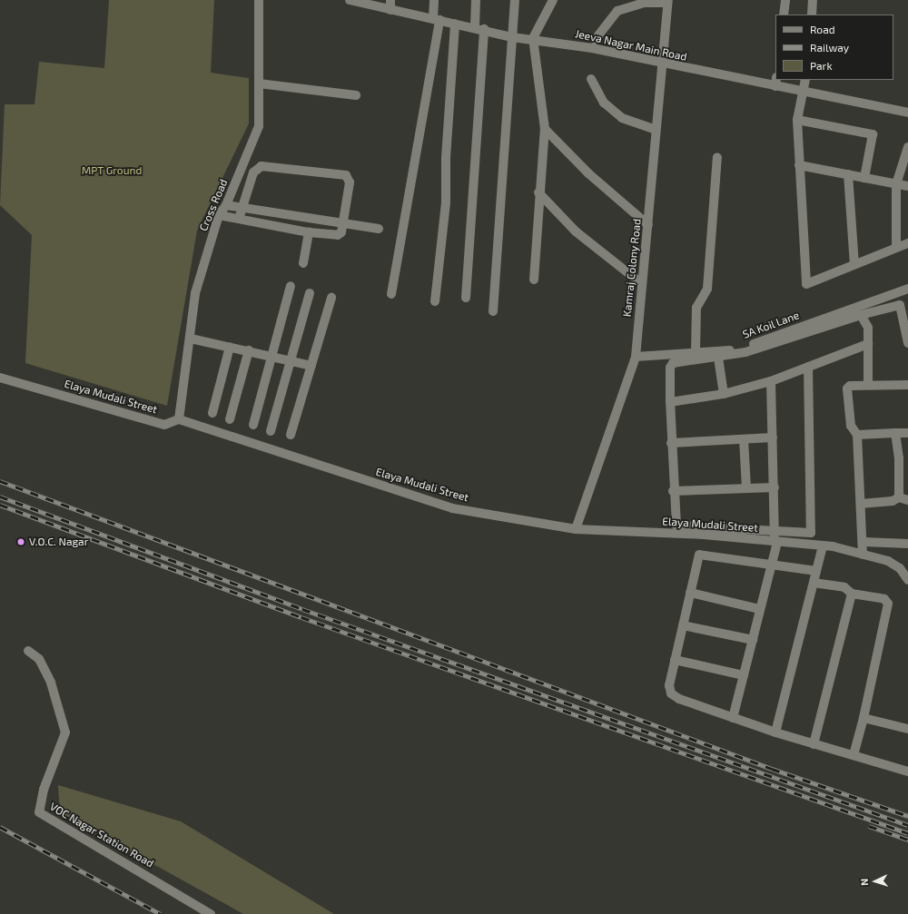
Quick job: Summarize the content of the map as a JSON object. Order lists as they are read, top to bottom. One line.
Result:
{"streets":{"street":["Jeeva Nagar Main Road","Cross Road","Kamraj Colony Road","SA Koil Lane","Elaya Mudali Street","VOC Nagar Station Road"]},"crossings":[["Jeeva Nagar Main Road","Kamraj Colony Road"],["Cross Road","Elaya Mudali Street"],["Kamraj Colony Road","SA Koil Lane"],["Kamraj Colony Road","Elaya Mudali Street"]],"parks":["MPT Ground"],"places":["V.O.C. Nagar"],"legend":["Road","Railway","Park"],"north":"left"}
